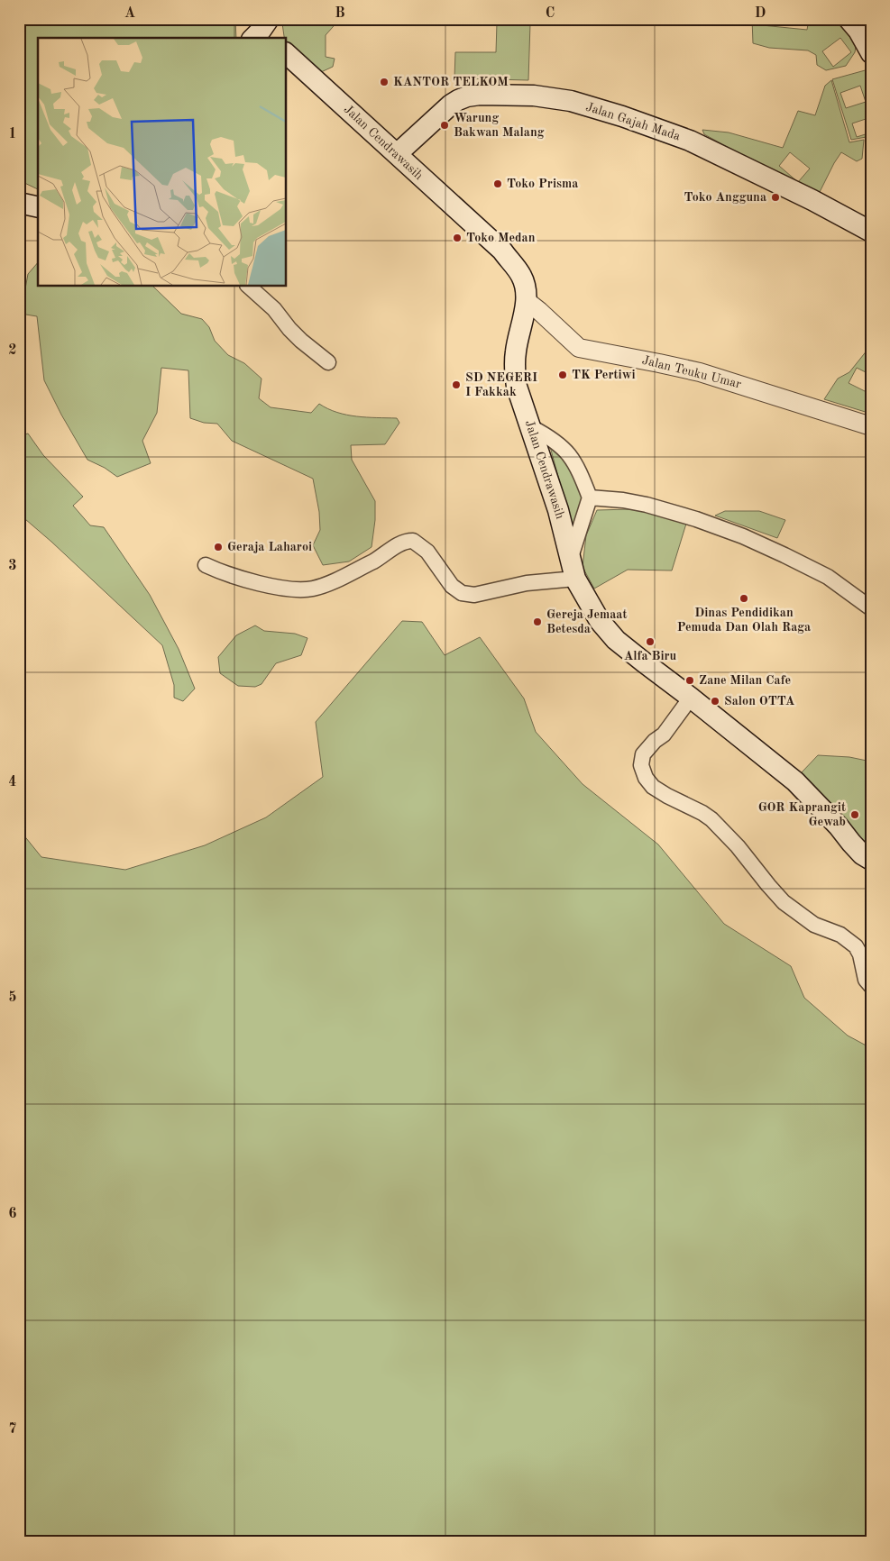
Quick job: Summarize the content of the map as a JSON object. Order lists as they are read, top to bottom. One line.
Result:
{"streets":{"main road":["Jalan Gajah Mada","Jalan Cendrawasih"],"street":["Jalan Teuku Umar"]},"crossings":[["Jalan Gajah Mada","Jalan Cendrawasih"],["Jalan Cendrawasih","Jalan Teuku Umar"]],"places":["KANTOR TELKOM","Warung Bakwan Malang","Toko Prisma","Toko Angguna","Toko Medan","TK Pertiwi","SD NEGERI I Fakkak","Geraja Laharoi","Dinas Pendidikan Pemuda Dan Olah Raga","Gereja Jemaat Betesda","Alfa Biru","Zane Milan Cafe","Salon OTTA","GOR Kaprangit Gewab"],"grid":{"columns":["A","B","C","D"],"rows":["1","2","3","4","5","6","7"]}}
